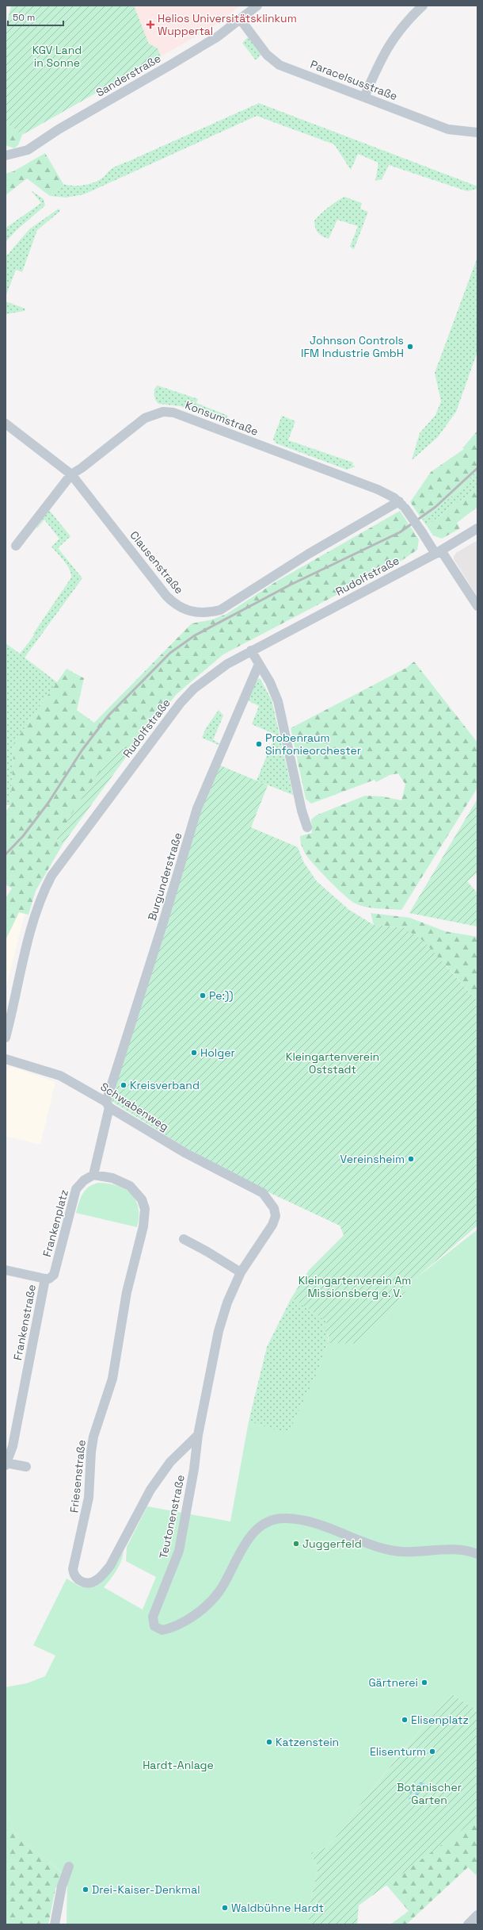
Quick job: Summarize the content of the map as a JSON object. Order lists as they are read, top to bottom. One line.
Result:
{"streets":{"street":["Sanderstraße","Paracelsusstraße","Konsumstraße","Clausenstraße","Rudolfstraße","Burgunderstraße","Schwabenweg","Frankenplatz","Frankenstraße","Friesenstraße","Teutonenstraße"]},"crossings":[["Sanderstraße","Paracelsusstraße"],["Konsumstraße","Clausenstraße"],["Konsumstraße","Rudolfstraße"],["Burgunderstraße","Schwabenweg"],["Burgunderstraße","Frankenplatz"],["Burgunderstraße","Friesenstraße"],["Schwabenweg","Teutonenstraße"],["Frankenplatz","Frankenstraße"],["Frankenplatz","Friesenstraße"],["Friesenstraße","Teutonenstraße"]],"parks":["KGV Land in Sonne","Kleingartenverein Oststadt","Kleingartenverein Am Missionsberg e. V.","Hardt-Anlage","Botanischer Garten"],"places":{"health":["Helios Universitätsklinkum Wuppertal"],"other":["Johnson Controls IFM Industrie GmbH","Probenraum Sinfonieorchester","Pe:))","Holger","Kreisverband","Vereinsheim","Juggerfeld","Gärtnerei","Elisenplatz","Katzenstein","Elisenturm","Drei-Kaiser-Denkmal","Waldbühne Hardt"]},"scale_bar":"50 m"}
